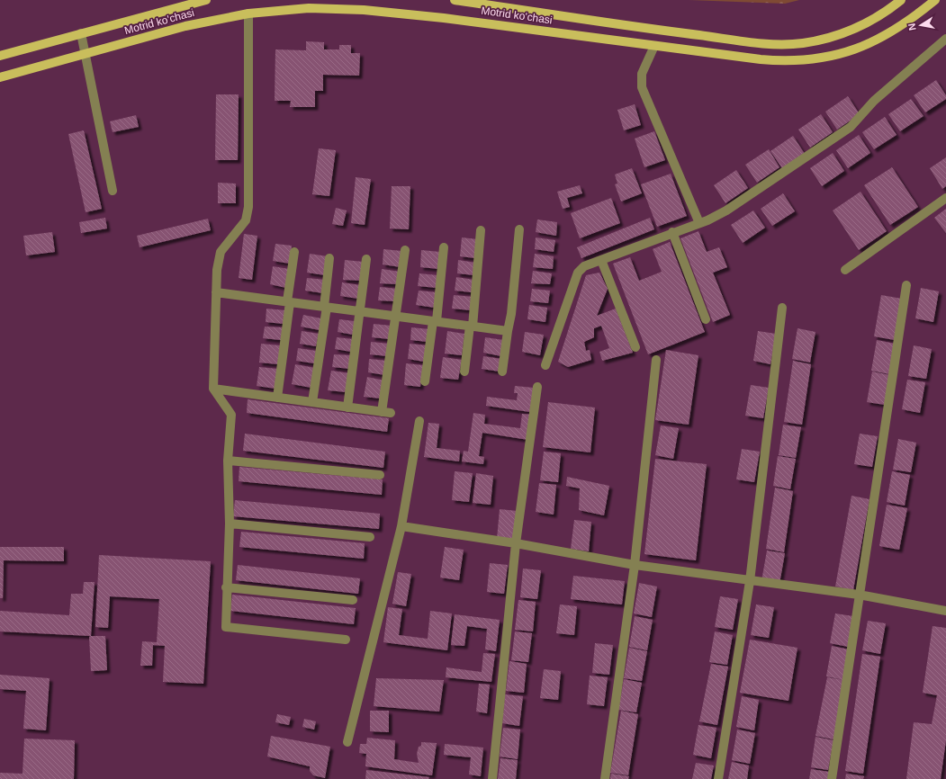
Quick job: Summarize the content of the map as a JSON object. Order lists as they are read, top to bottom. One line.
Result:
{"streets":{"main road":["Motrid ko'chasi"]},"north":"left"}
